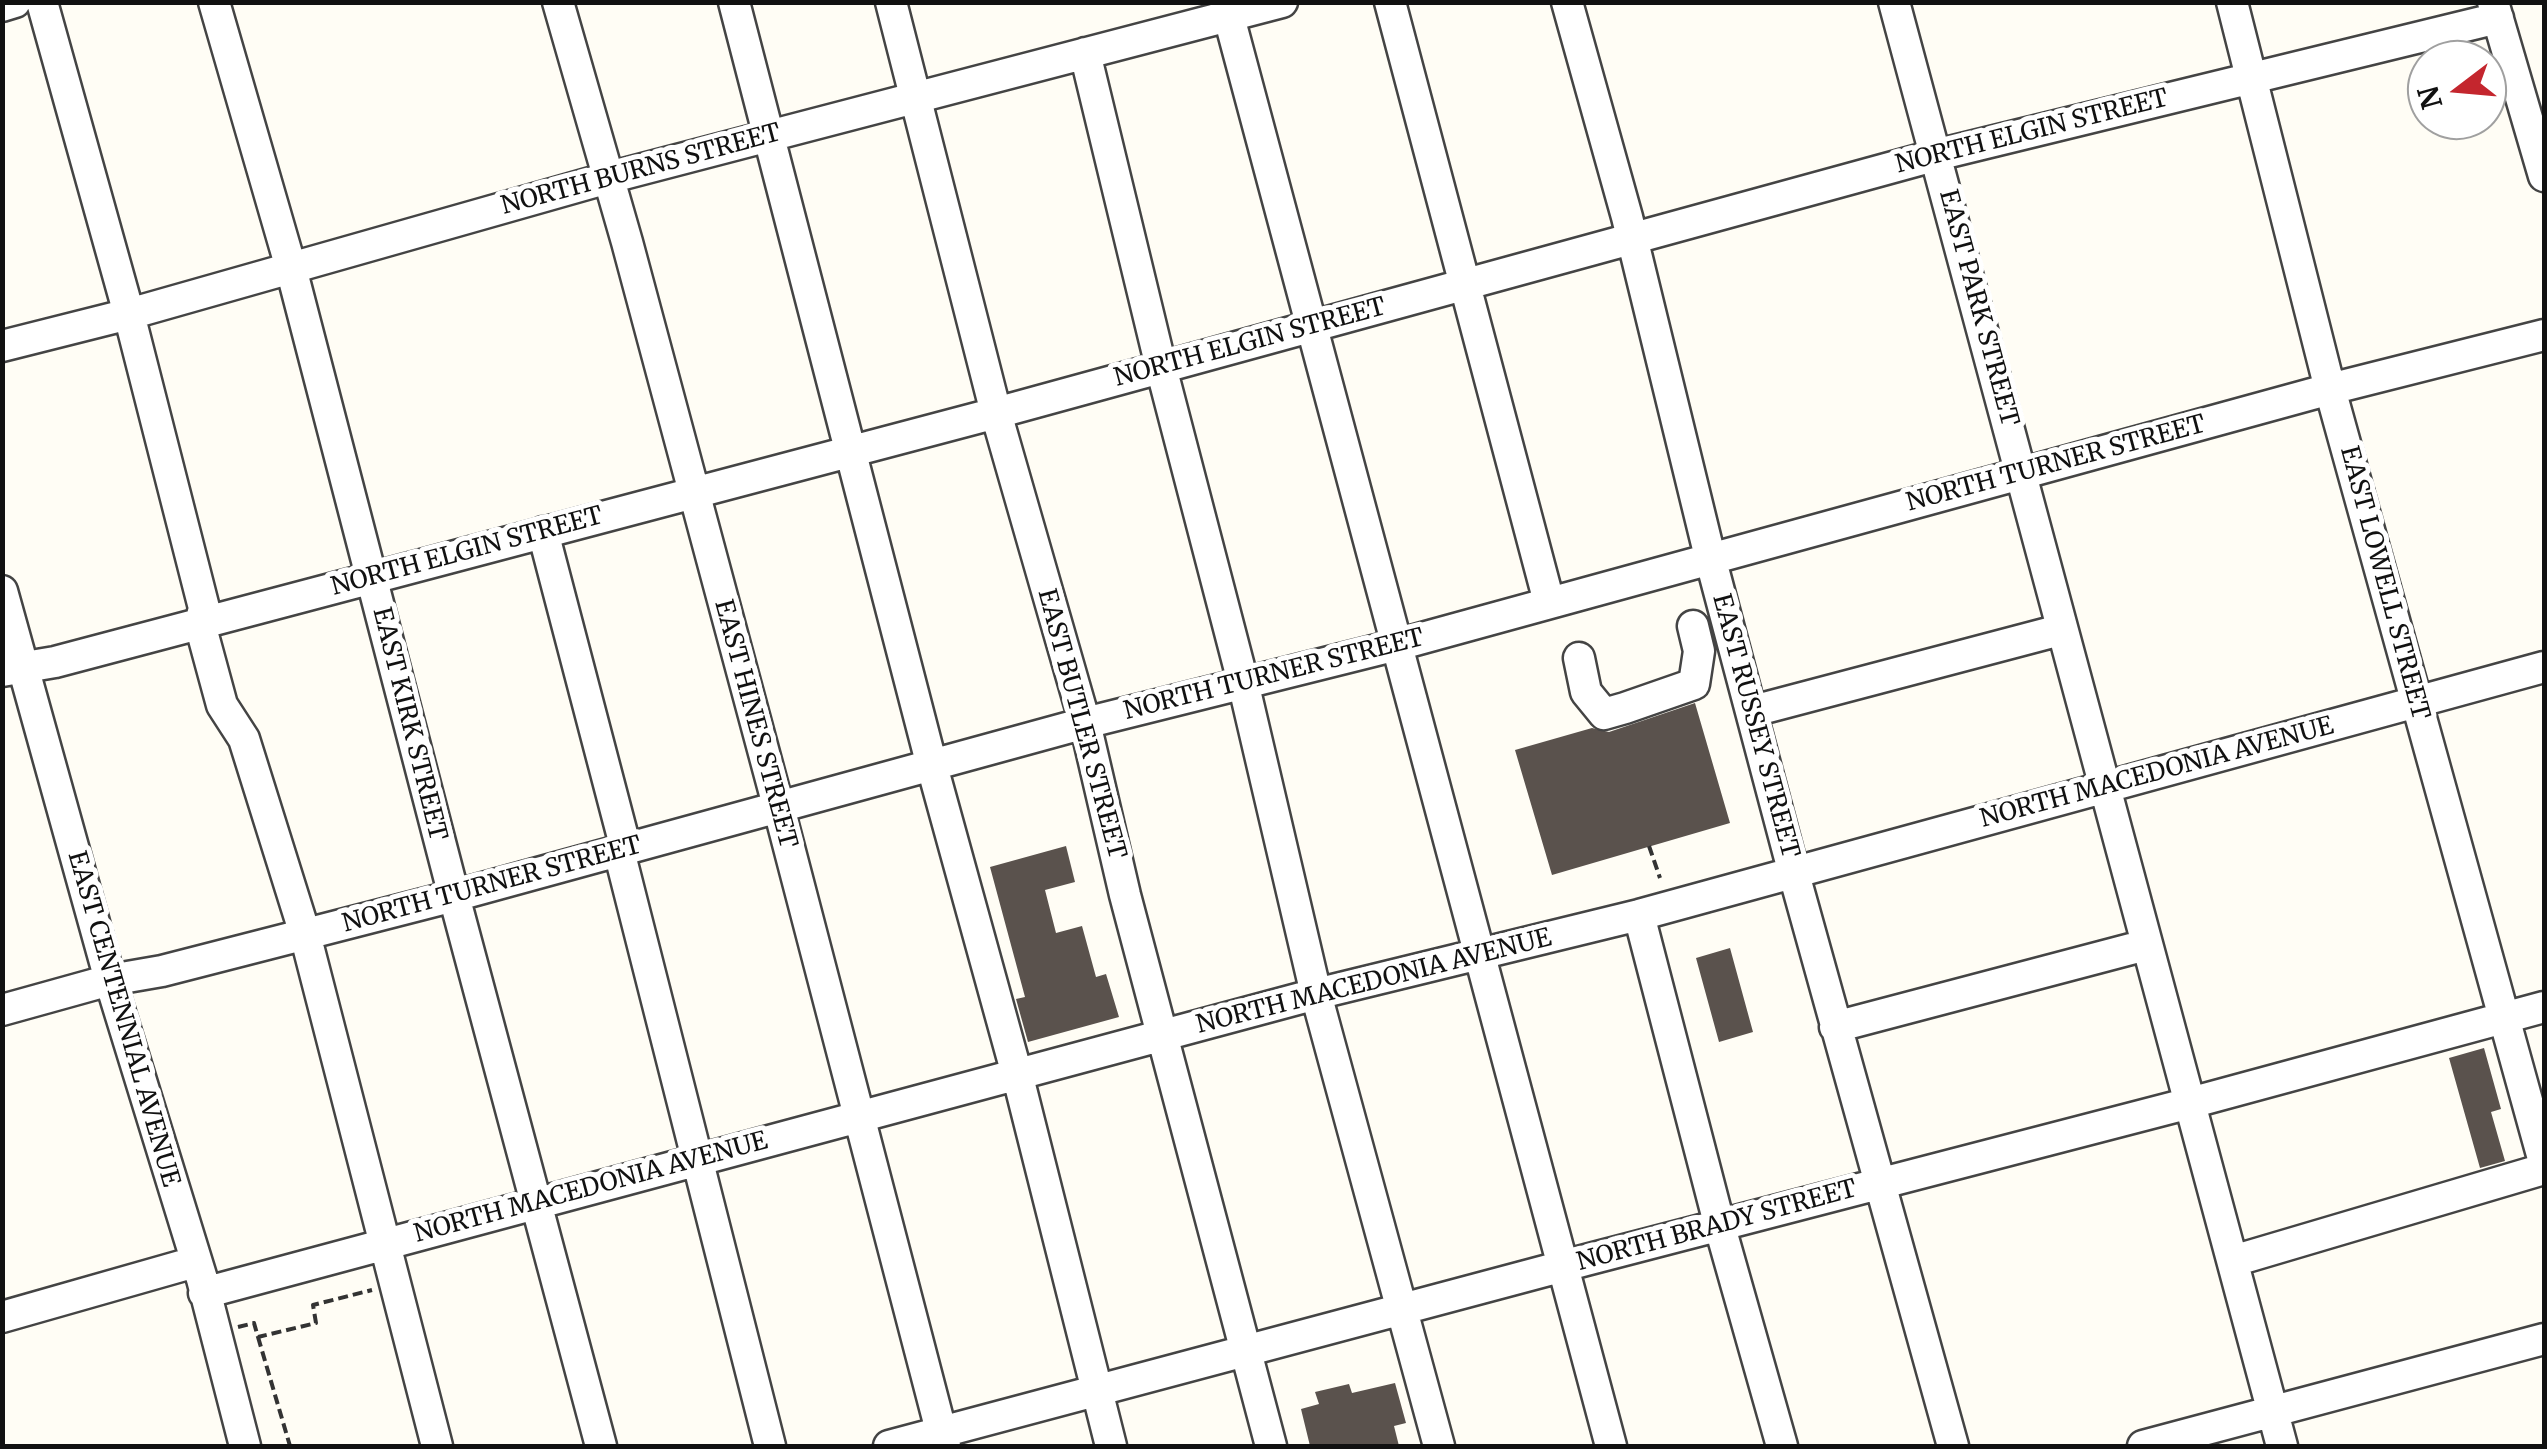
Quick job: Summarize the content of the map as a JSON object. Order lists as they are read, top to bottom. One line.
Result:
{"streets":{"street":["NORTH ELGIN STREET","NORTH BURNS STREET","EAST PARK STREET","NORTH TURNER STREET","EAST LOWELL STREET","EAST KIRK STREET","EAST HINES STREET","EAST BUTLER STREET","EAST RUSSEY STREET","NORTH MACEDONIA AVENUE","EAST CENTENNIAL AVENUE","NORTH BRADY STREET"]},"crossings":[["NORTH ELGIN STREET","EAST PARK STREET"],["NORTH ELGIN STREET","EAST LOWELL STREET"],["NORTH ELGIN STREET","EAST KIRK STREET"],["NORTH ELGIN STREET","EAST HINES STREET"],["NORTH ELGIN STREET","EAST BUTLER STREET"],["NORTH ELGIN STREET","EAST RUSSEY STREET"],["NORTH ELGIN STREET","EAST CENTENNIAL AVENUE"],["NORTH BURNS STREET","EAST KIRK STREET"],["NORTH BURNS STREET","EAST HINES STREET"],["NORTH BURNS STREET","EAST BUTLER STREET"],["EAST PARK STREET","NORTH TURNER STREET"],["EAST PARK STREET","NORTH MACEDONIA AVENUE"],["EAST PARK STREET","NORTH BRADY STREET"],["NORTH TURNER STREET","EAST LOWELL STREET"],["NORTH TURNER STREET","EAST KIRK STREET"],["NORTH TURNER STREET","EAST HINES STREET"],["NORTH TURNER STREET","EAST BUTLER STREET"],["NORTH TURNER STREET","EAST RUSSEY STREET"],["NORTH TURNER STREET","EAST CENTENNIAL AVENUE"],["EAST LOWELL STREET","NORTH MACEDONIA AVENUE"],["EAST LOWELL STREET","NORTH BRADY STREET"],["EAST KIRK STREET","NORTH MACEDONIA AVENUE"],["EAST HINES STREET","NORTH MACEDONIA AVENUE"],["EAST HINES STREET","NORTH BRADY STREET"],["EAST BUTLER STREET","NORTH MACEDONIA AVENUE"],["EAST BUTLER STREET","NORTH BRADY STREET"],["EAST RUSSEY STREET","NORTH MACEDONIA AVENUE"],["EAST RUSSEY STREET","NORTH BRADY STREET"],["NORTH MACEDONIA AVENUE","EAST CENTENNIAL AVENUE"]],"north":"left"}
